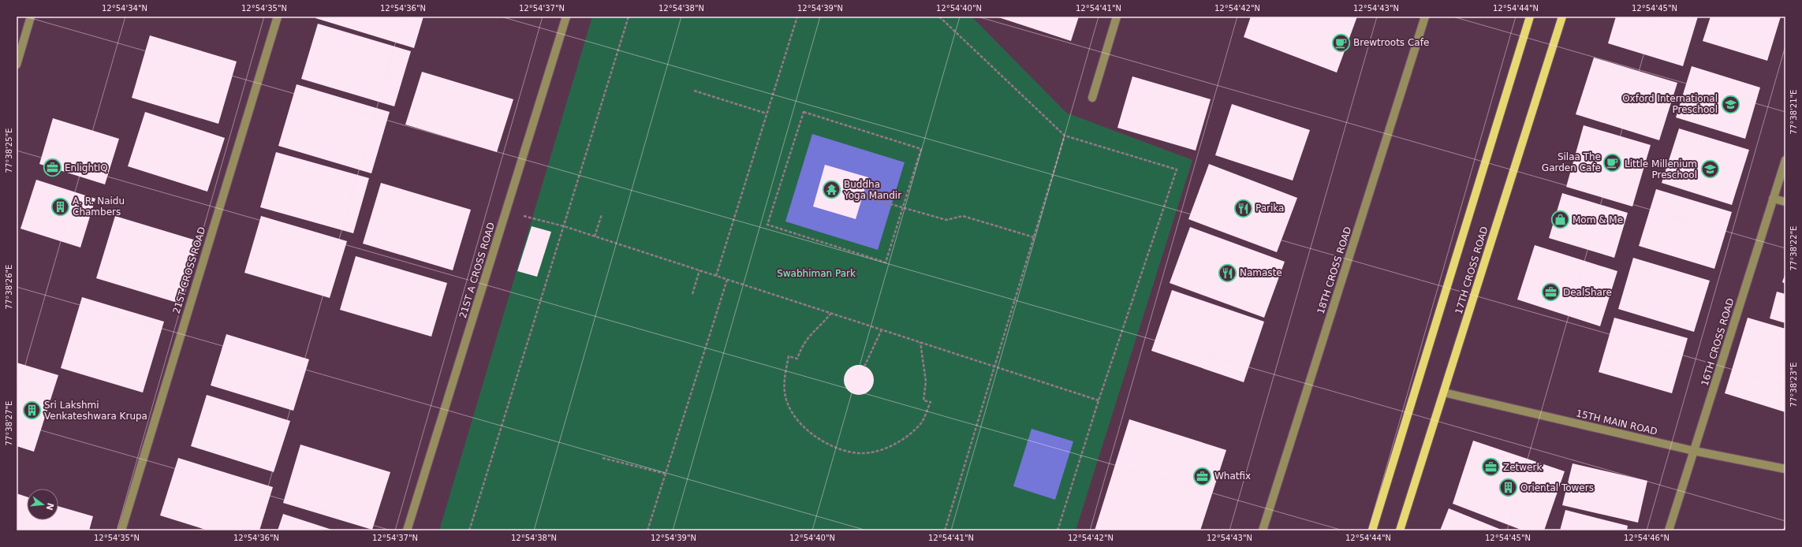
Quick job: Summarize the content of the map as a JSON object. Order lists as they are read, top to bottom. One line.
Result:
{"streets":{"main road":["17TH CROSS ROAD"],"street":["21ST CROSS ROAD","21ST A CROSS ROAD","18TH CROSS ROAD","16TH CROSS ROAD","15TH MAIN ROAD"]},"crossings":[["17TH CROSS ROAD","15TH MAIN ROAD"],["16TH CROSS ROAD","15TH MAIN ROAD"]],"parks":["Swabhiman Park"],"places":{"cafe":["Brewtroots Cafe","Silaa The Garden Cafe"],"school or university":["Oxford International Preschool","Little Millenium Preschool"],"office":["EnlightIQ","DealShare","Zetwerk","Whatfix"],"temple":["Buddha Yoga Mandir"],"building":["A. R. Naidu Chambers","Sri Lakshmi Venkateshwara Krupa","Oriental Towers"],"restaurant":["Parika","Namaste"],"shop":["Mom & Me"]},"north":"right","coordinates":["12°54'34\"N","12°54'35\"N","12°54'36\"N","12°54'37\"N","12°54'38\"N","12°54'39\"N","12°54'40\"N","12°54'41\"N","12°54'42\"N","12°54'43\"N","12°54'44\"N","12°54'45\"N","77°38'21\"E","77°38'25\"E","77°38'22\"E","77°38'26\"E","77°38'23\"E","77°38'27\"E","12°54'46\"N"]}
